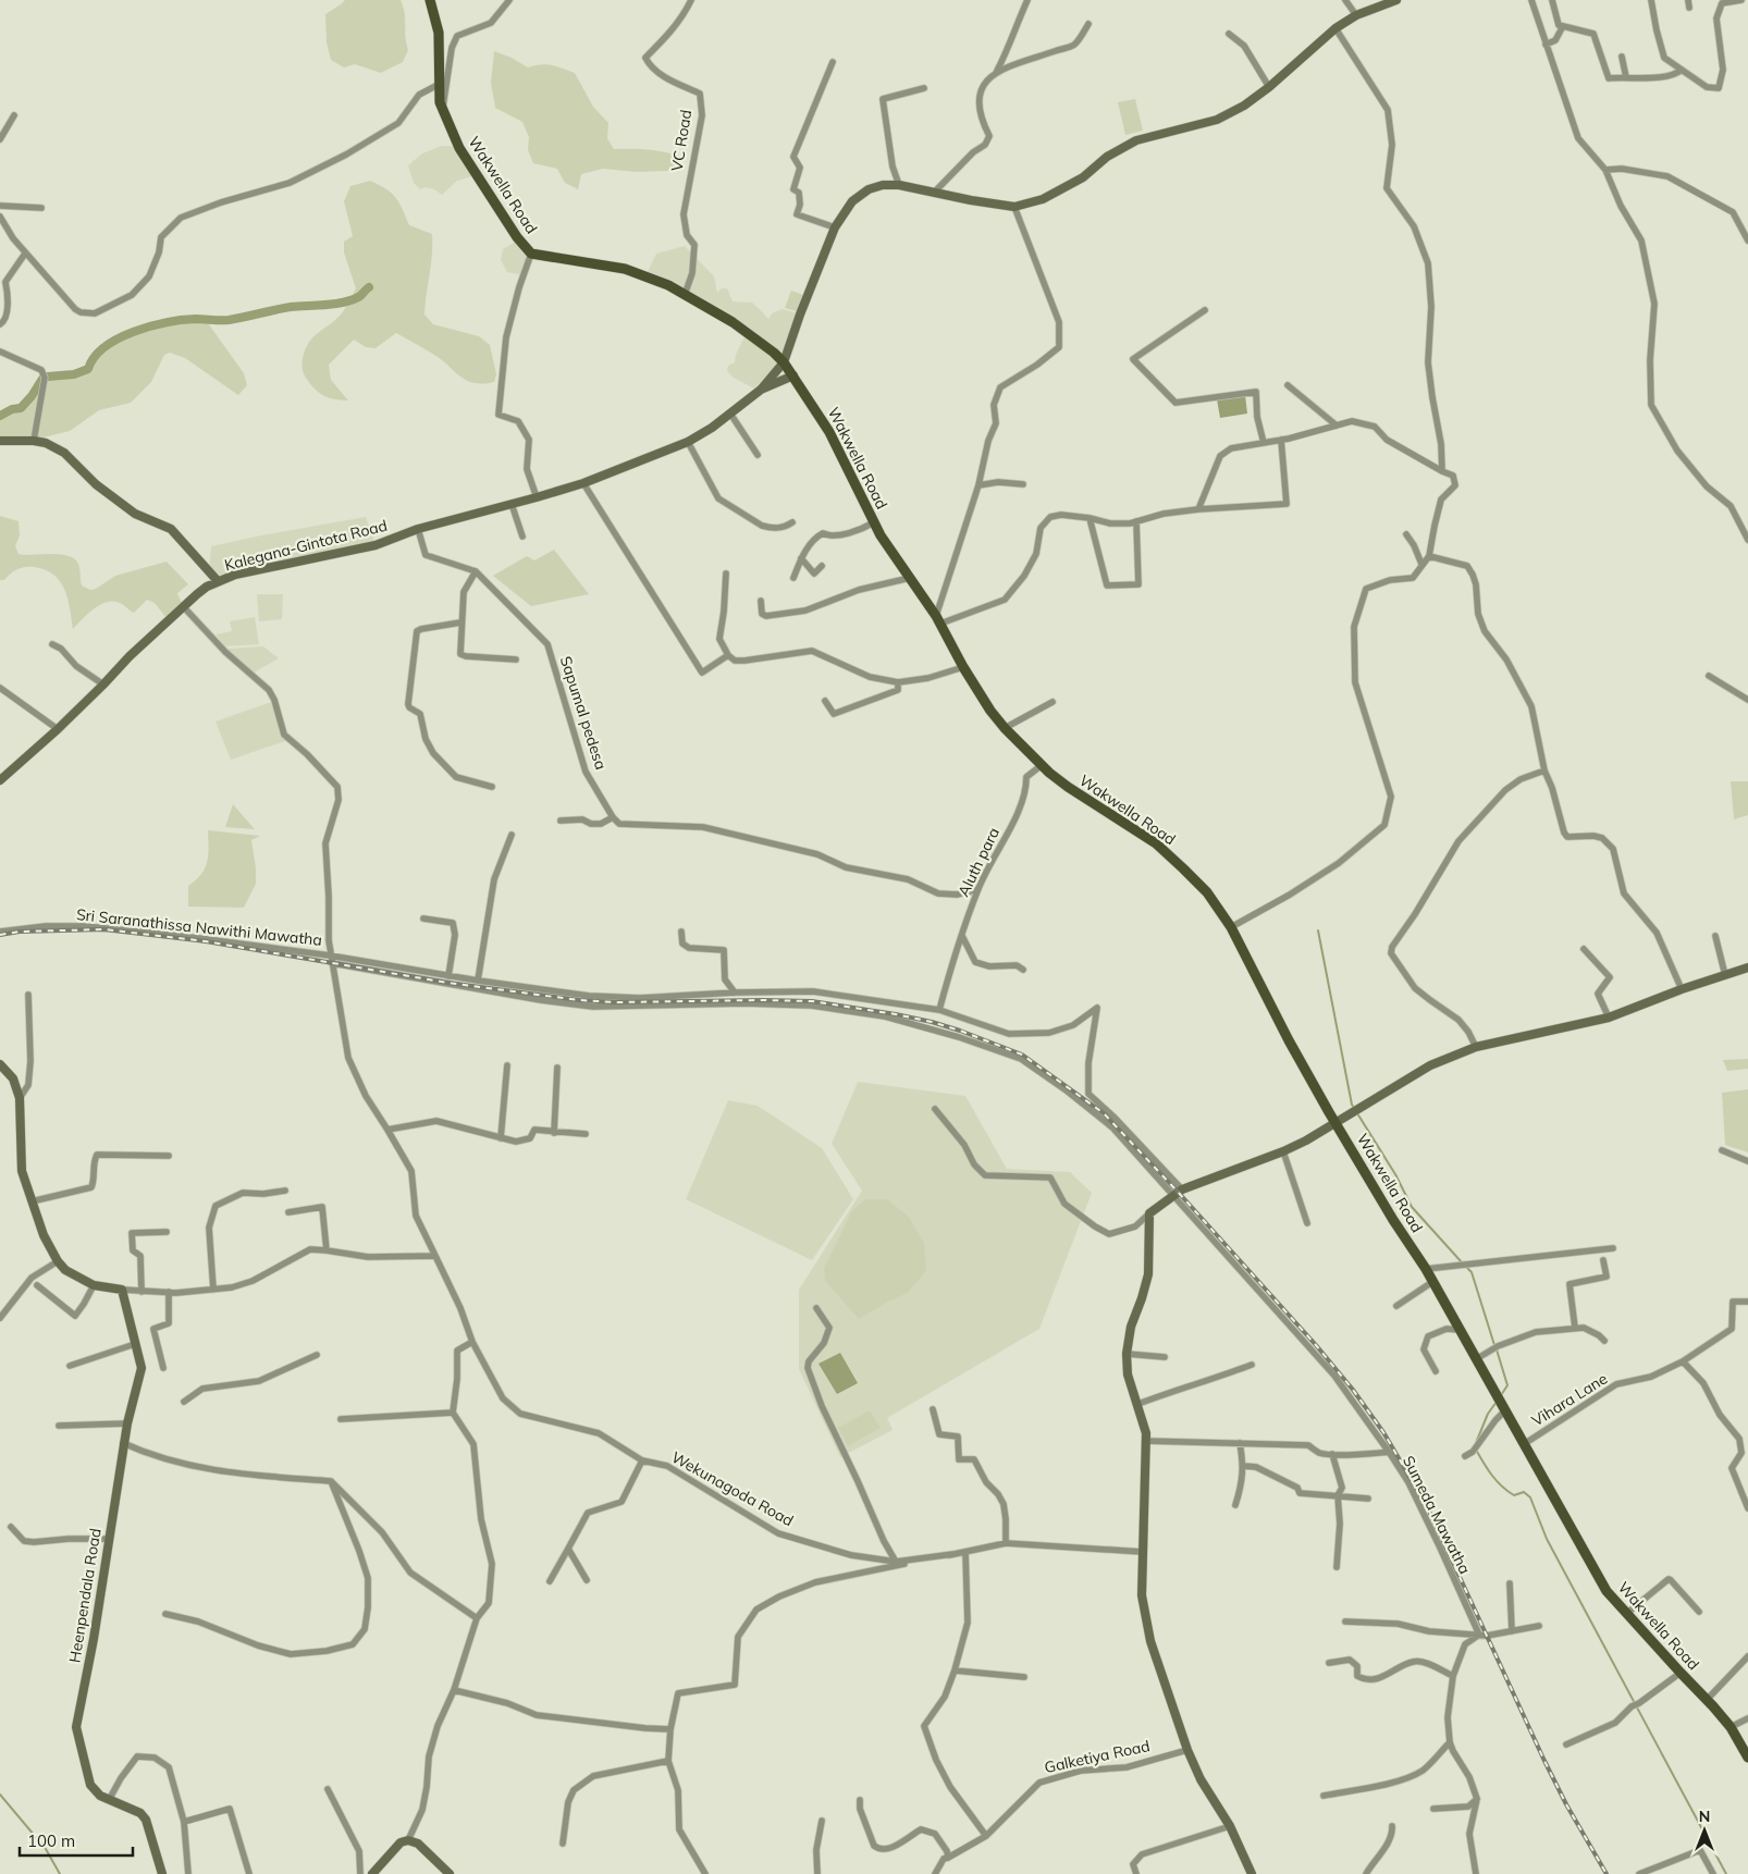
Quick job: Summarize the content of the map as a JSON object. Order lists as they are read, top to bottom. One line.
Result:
{"streets":{"main road":["Wakwella Road"],"street":["VC Road","Kalegana-Gintota Road","Sapumal pedesa","Aluth para","Sri Saranathissa Nawithi Mawatha","Vihara Lane","Wekunagoda Road","Sumeda Mawatha","Heenpendala Road","Galketiya Road"]},"crossings":[["VC Road","Wakwella Road"],["Wakwella Road","Kalegana-Gintota Road"],["Wakwella Road","Aluth para"],["Wakwella Road","Vihara Lane"],["Kalegana-Gintota Road","Sapumal pedesa"],["Kalegana-Gintota Road","Wekunagoda Road"],["Aluth para","Sri Saranathissa Nawithi Mawatha"],["Sri Saranathissa Nawithi Mawatha","Wekunagoda Road"],["Wekunagoda Road","Sumeda Mawatha"]],"scale_bar":"100 m","north":"top"}
